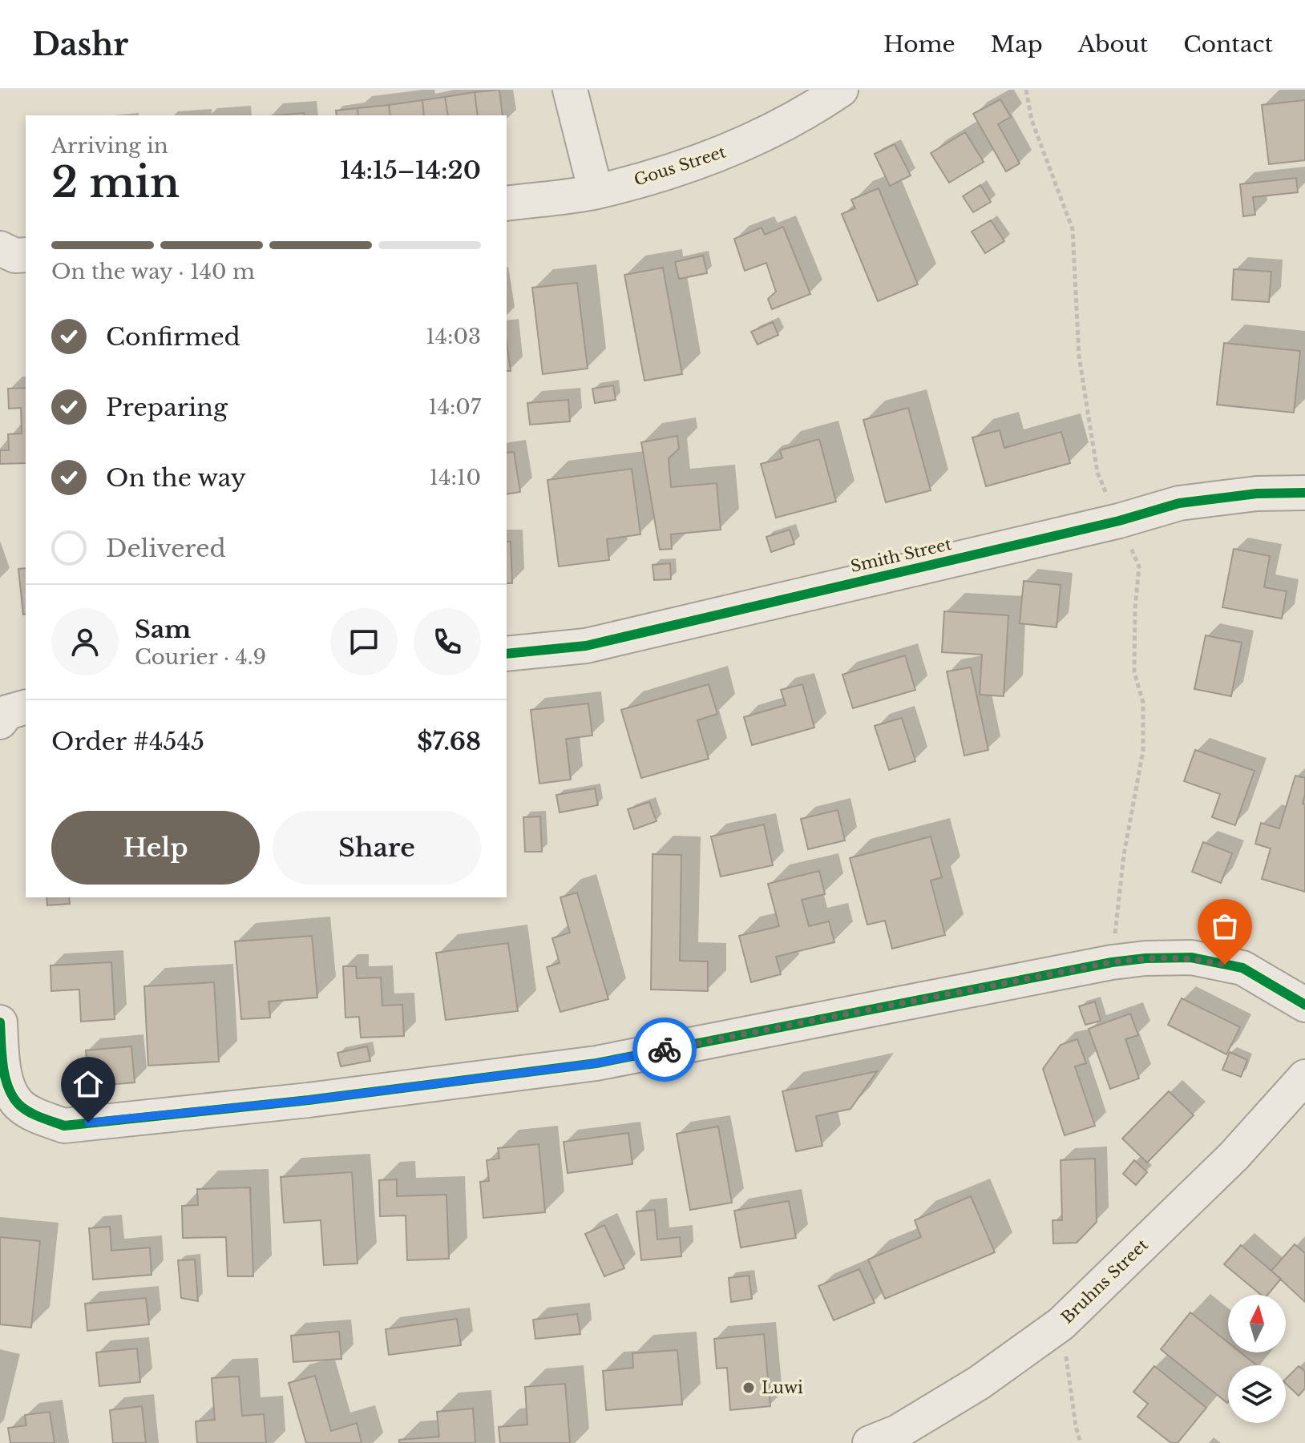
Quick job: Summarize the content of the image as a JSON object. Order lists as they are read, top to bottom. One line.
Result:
{"streets":{"street":["Gous Street","Smith Street","Bruhns Street"]},"places":["Luwi"],"north":"top","page":{"header":"Dashr","nav":["Home","Map","About","Contact"],"heading":["2 min","Arriving in","14:15–14:20"],"panel":["Sam","Courier · 4.9","Order #4545","$7.68"],"bar":"On the way · 140 m","list":[["Confirmed","14:03"],["Preparing","14:07"],["On the way","14:10"],"Delivered"],"buttons":["Help","Share"]}}
